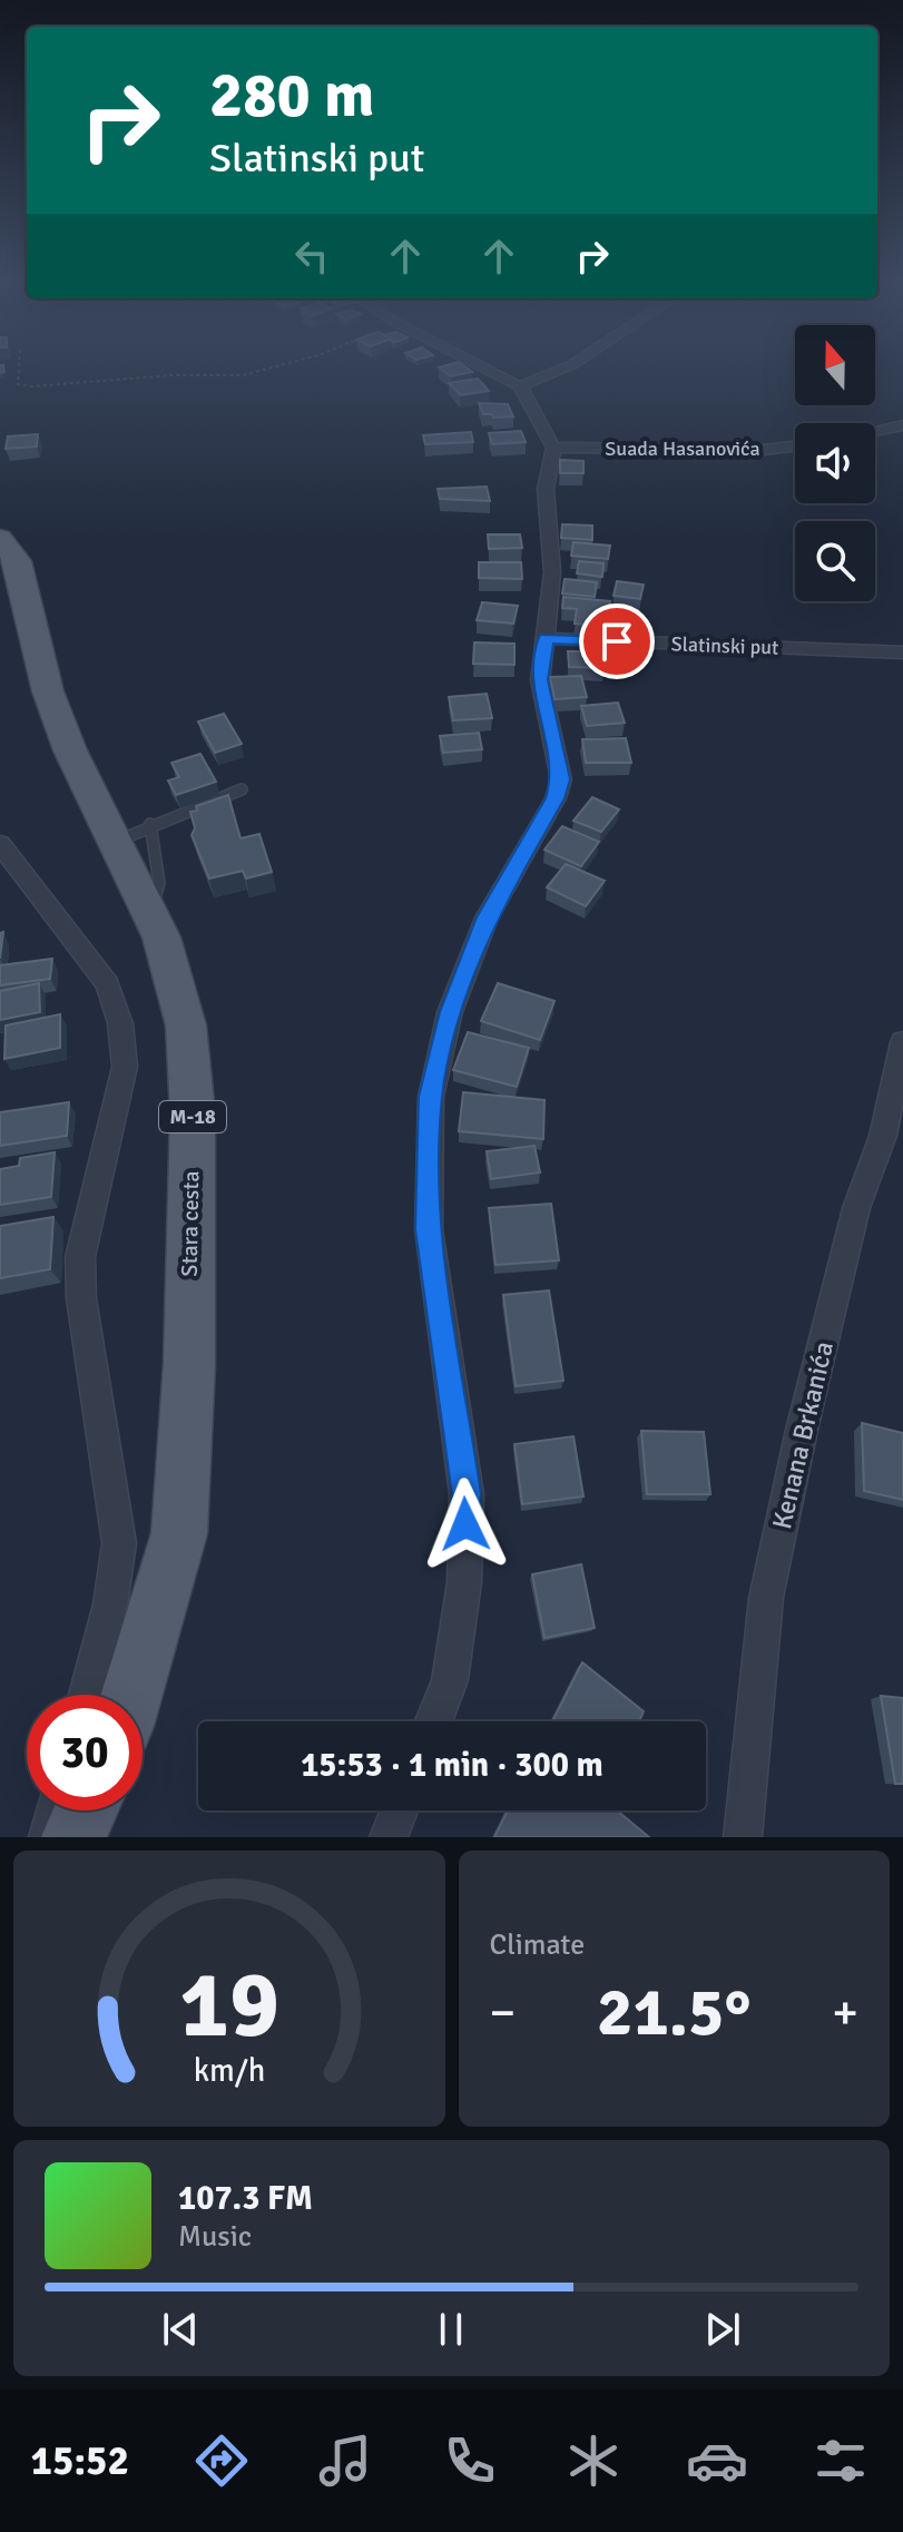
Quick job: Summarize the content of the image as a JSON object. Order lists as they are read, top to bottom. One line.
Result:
{"streets":{"main road":["M-18","Stara cesta"],"street":["Suada Hasanovića","Slatinski put","Kenana Brkanića"]},"north":"top","page":{"turn":["280 m","Slatinski put"],"limit":"30","trip":"15:53 · 1 min · 300 m","tile":"Climate","heat":["−","21.5°","+"],"song":["107.3 FM","Music"],"tabs":"15:52","gauge":["19","km/h"]}}
